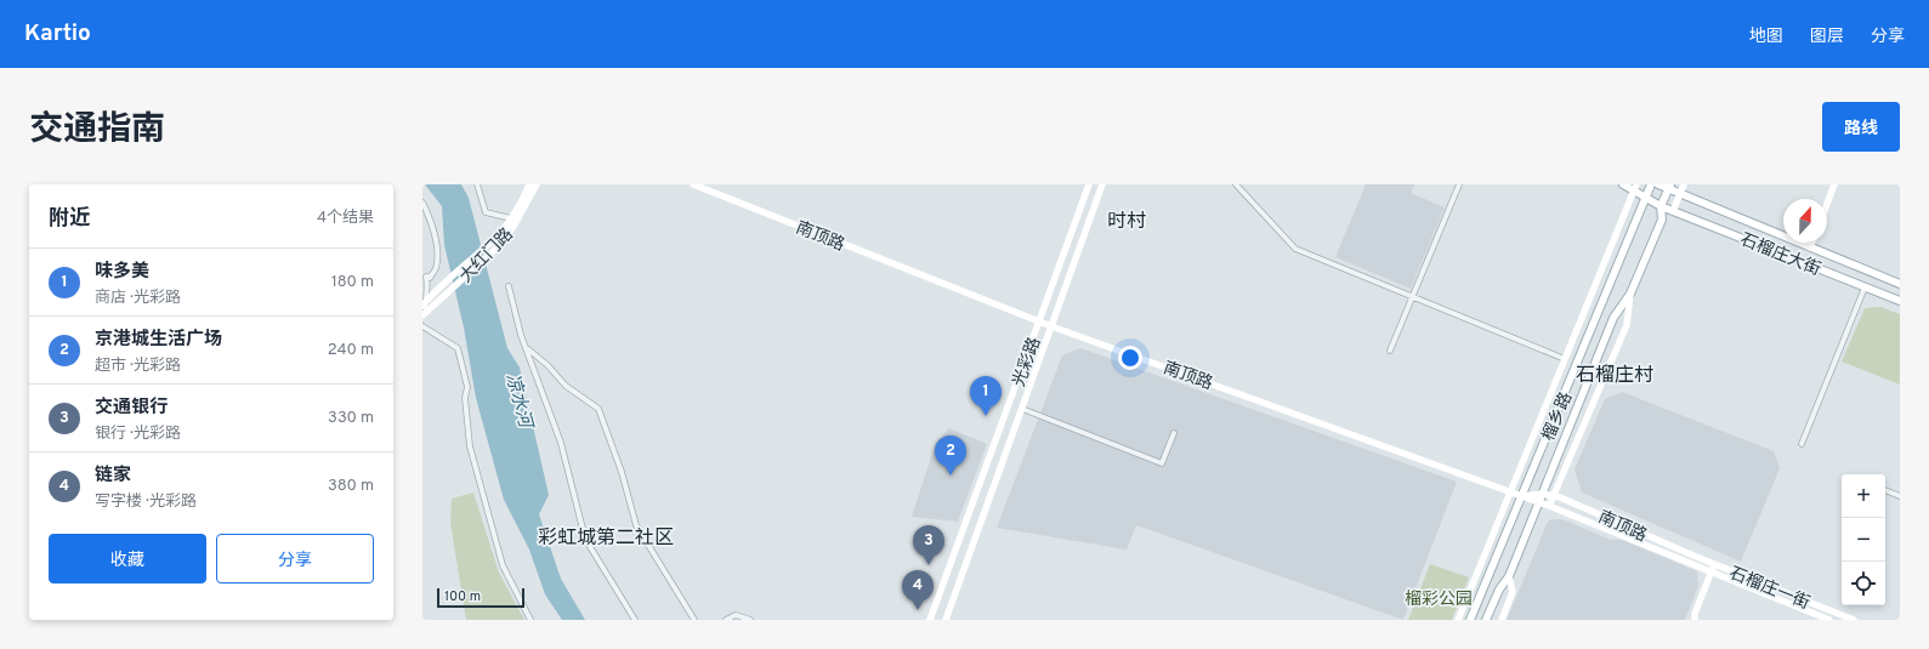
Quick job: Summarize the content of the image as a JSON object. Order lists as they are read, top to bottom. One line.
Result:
{"streets":{"main road":["石榴庄大街","榴乡路"],"street":["南顶路","大红门路","光彩路","石榴庄一街"]},"crossings":[["南顶路","光彩路"],["南顶路","榴乡路"],["南顶路","石榴庄一街"],["石榴庄大街","榴乡路"]],"districts":["时村","石榴庄村","彩虹城第二社区"],"water":["凉水河"],"parks":["榴彩公园"],"scale_bar":"100 m","north":"top","page":{"header":"Kartio","nav":["地图","图层","分享"],"title":"交通指南","buttons":["路线",["收藏","分享"]],"heading":["附近","4个结果"],"list":[{"mark":"1","name":"味多美","note":"商店 · 光彩路","value":"180 m"},{"mark":"2","name":"京港城生活广场","note":"超市 · 光彩路","value":"240 m"},{"mark":"3","name":"交通银行","note":"银行 · 光彩路","value":"330 m"},{"mark":"4","name":"链家","note":"写字楼 · 光彩路","value":"380 m"}],"pins":["1","2","3","4"],"map_buttons":["+","−"],"scale":"100 m"}}
